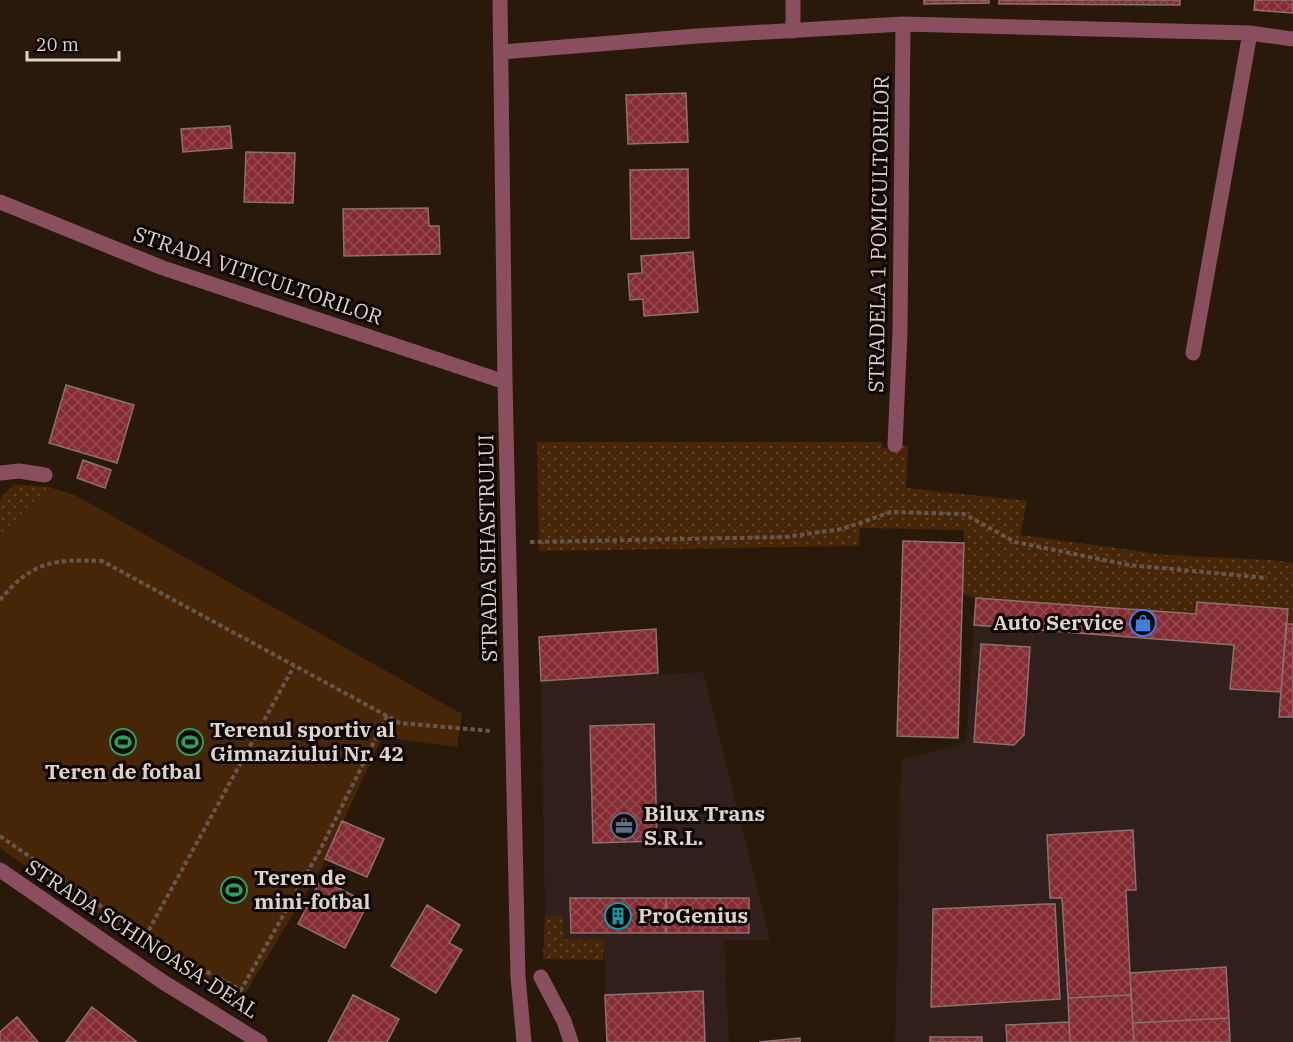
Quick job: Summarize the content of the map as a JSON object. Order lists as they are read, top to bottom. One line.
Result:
{"streets":{"street":["STRADELA 1 POMICULTORILOR","STRADA VITICULTORILOR","STRADA SIHASTRULUI","STRADA SCHINOASA-DEAL"]},"crossings":[["STRADA VITICULTORILOR","STRADA SIHASTRULUI"]],"places":{"shop":["Auto Service"],"sports":["Teren de fotbal","Terenul sportiv al Gimnaziului Nr. 42","Teren de mini-fotbal"],"office":["Bilux Trans S.R.L."],"building":["ProGenius"]},"scale_bar":"20 m"}
